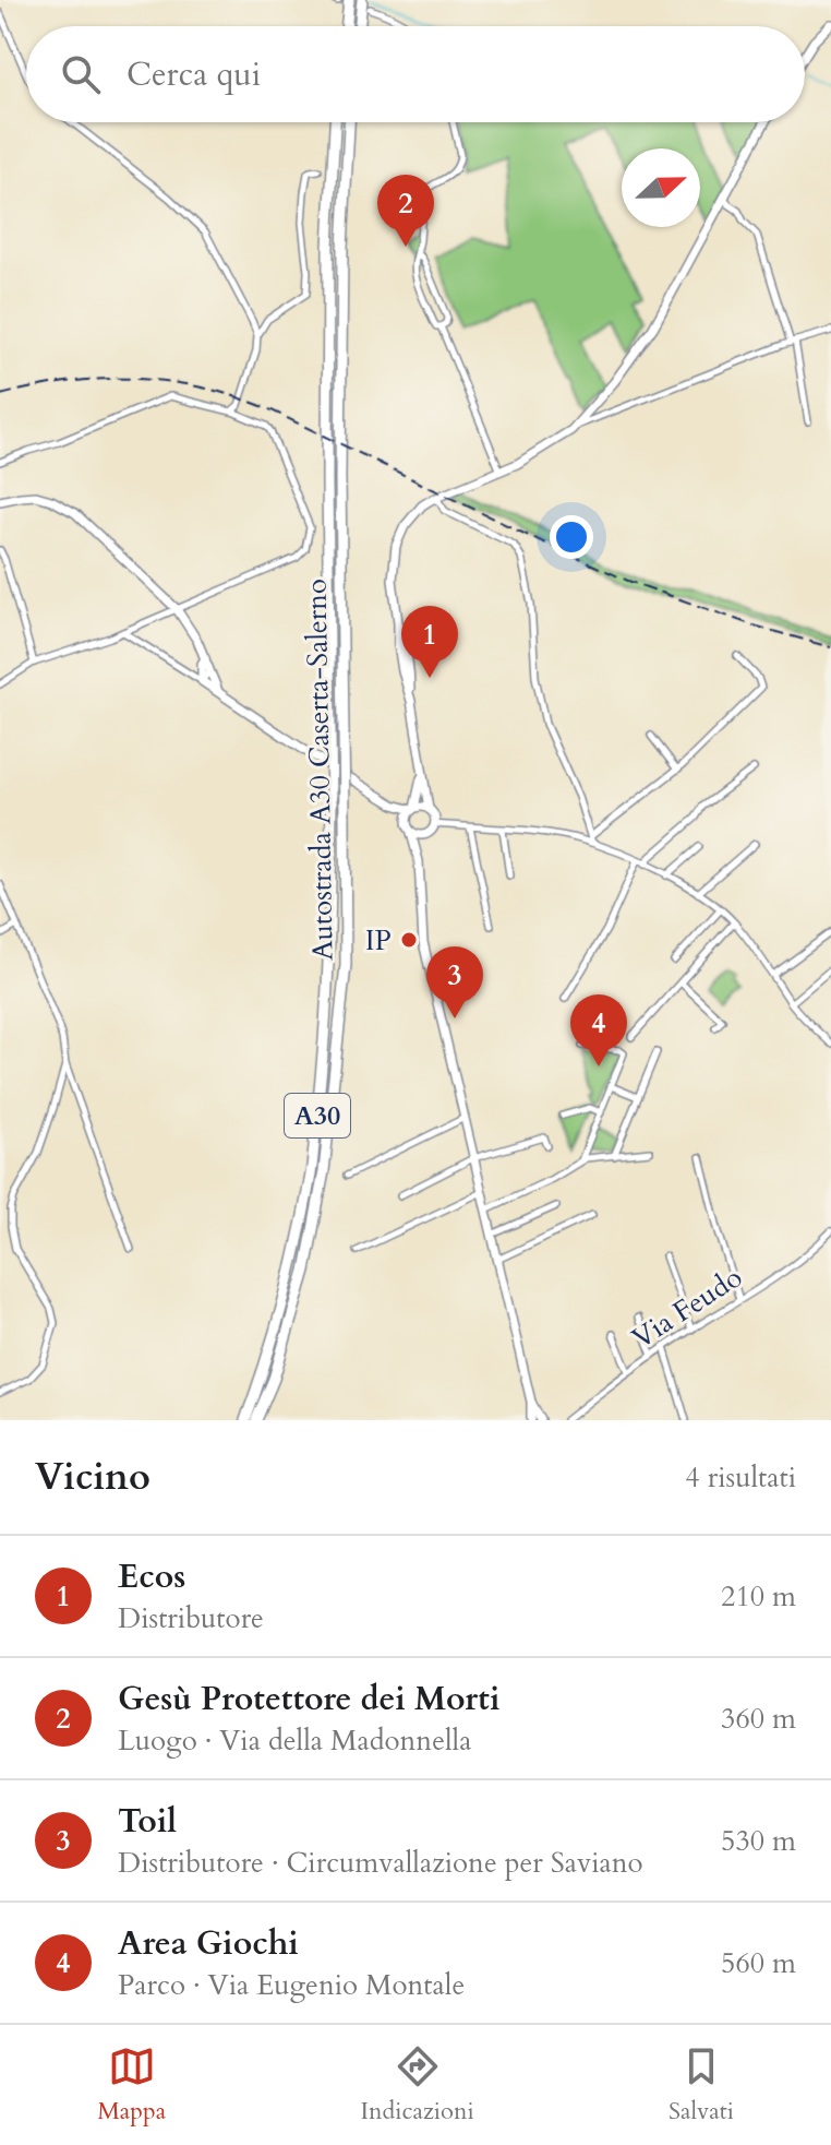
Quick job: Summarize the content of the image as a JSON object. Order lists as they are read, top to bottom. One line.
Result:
{"streets":{"highway":["Autostrada A30 Caserta-Salerno","A30"],"street":["Via Feudo"]},"places":["IP"],"north":"right","page":{"search":"Cerca qui","pins":["2","1","3","4"],"heading":["Vicino","4 risultati"],"list":[{"mark":"1","name":"Ecos","note":"Distributore","value":"210 m"},{"mark":"2","name":"Gesù Protettore dei Morti","note":"Luogo · Via della Madonnella","value":"360 m"},{"mark":"3","name":"Toil","note":"Distributore · Circumvallazione per Saviano","value":"530 m"},{"mark":"4","name":"Area Giochi","note":"Parco · Via Eugenio Montale","value":"560 m"}],"nav":["Mappa","Indicazioni","Salvati"]}}
